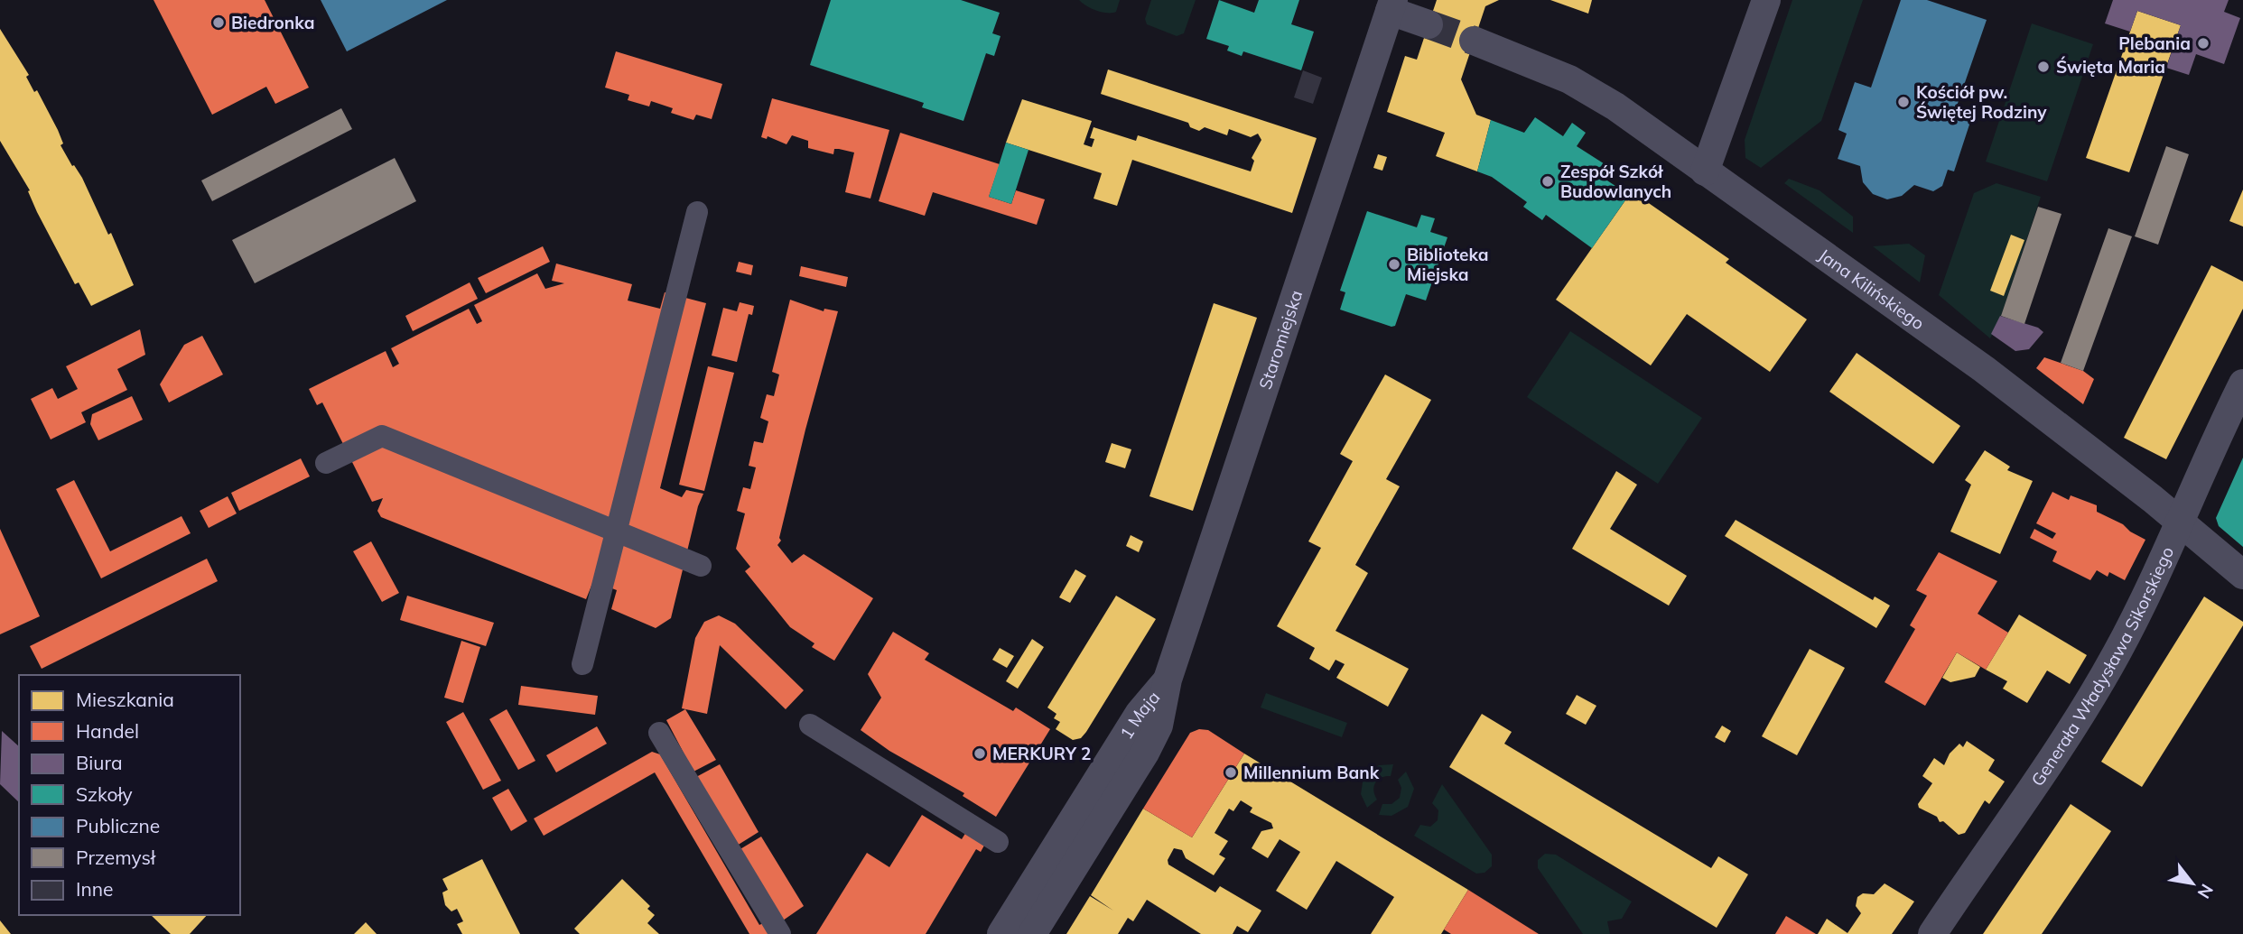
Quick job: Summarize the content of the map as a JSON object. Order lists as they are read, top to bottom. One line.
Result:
{"streets":{"street":["Jana Kilińskiego","Staromiejska","Generała Władysława Sikorskiego","1 Maja"]},"crossings":[["Jana Kilińskiego","Generała Władysława Sikorskiego"],["Staromiejska","1 Maja"]],"places":["Biedronka","Plebania","Święta Maria","Kościół pw. Świętej Rodziny","Zespół Szkół Budowlanych","Biblioteka Miejska","MERKURY 2","Millennium Bank"],"legend":["Mieszkania","Handel","Biura","Szkoły","Publiczne","Przemysł","Inne"],"north":"bottom right"}
